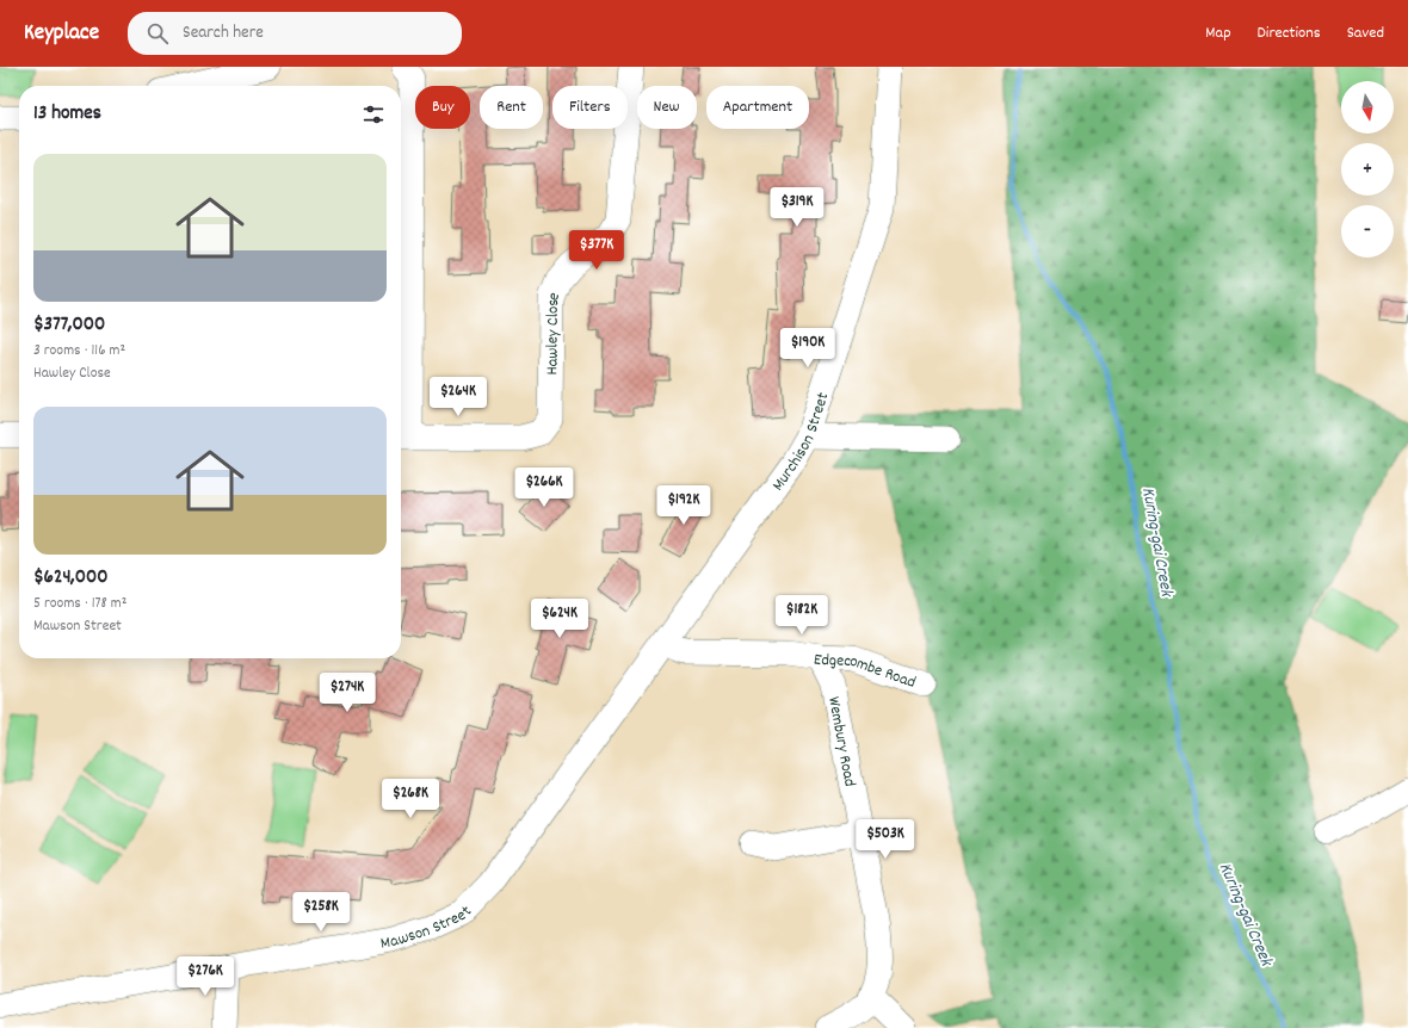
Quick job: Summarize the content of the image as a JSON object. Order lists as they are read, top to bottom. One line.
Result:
{"streets":{"street":["Hawley Close","Murchison Street","Edgecombe Road","Wembury Road","Mawson Street"]},"crossings":[["Murchison Street","Edgecombe Road"],["Murchison Street","Mawson Street"],["Edgecombe Road","Wembury Road"],["Edgecombe Road","Mawson Street"]],"water":["Kuring-gai Creek"],"north":"bottom","page":{"header":"Keyplace","search":"Search here","nav":["Map","Directions","Saved"],"map_buttons":["+","−"],"chip":["Buy","Rent","Filters","New","Apartment"],"heading":"13 homes","list":[{"name":"$377,000","note":"3 rooms · 116 m² · Hawley Close"},{"name":"$624,000","note":"5 rooms · 178 m² · Mawson Street"}],"price":["$319K","$377K","$190K","$264K","$266K","$192K","$182K","$624K","$274K","$268K","$503K","$258K","$276K"]}}
